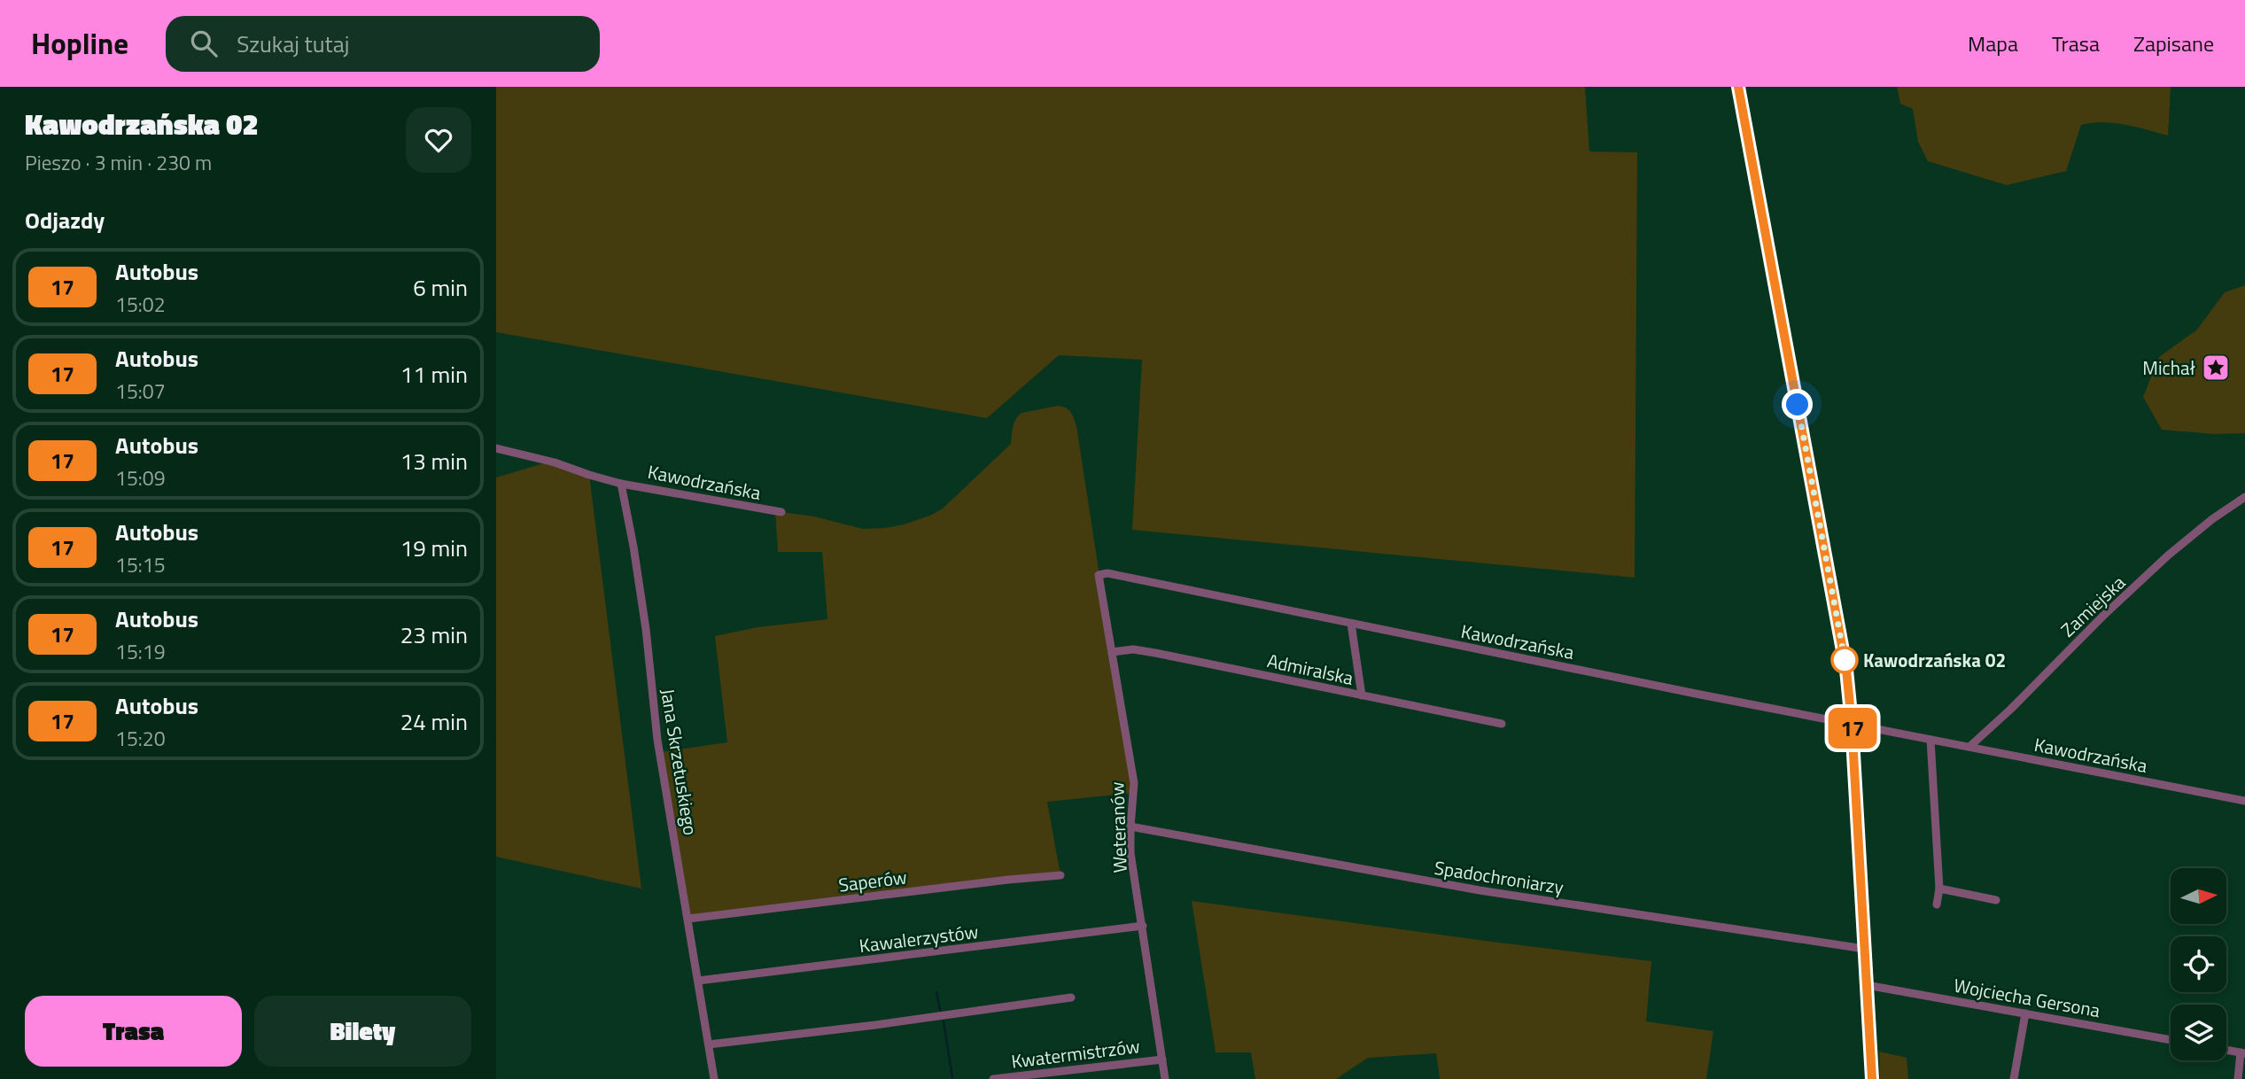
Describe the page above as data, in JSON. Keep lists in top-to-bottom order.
{
  "streets": {
    "street": [
      "Kawodrzańska",
      "Zamiejska",
      "Admiralska",
      "Jana Skrzetuskiego",
      "Weteranów",
      "Spadochroniarzy",
      "Saperów",
      "Kawalerzystów",
      "Wojciecha Gersona",
      "Kwatermistrzów"
    ]
  },
  "crossings": [
    ["Kawodrzańska", "Zamiejska"],
    ["Kawodrzańska", "Jana Skrzetuskiego"],
    ["Kawodrzańska", "Weteranów"],
    ["Admiralska", "Weteranów"],
    ["Jana Skrzetuskiego", "Saperów"],
    ["Jana Skrzetuskiego", "Kawalerzystów"],
    ["Weteranów", "Spadochroniarzy"],
    ["Weteranów", "Kawalerzystów"],
    ["Weteranów", "Kwatermistrzów"]
  ],
  "places": {
    "place": ["Michał"],
    "other": ["Kawodrzańska 02"]
  },
  "lines": ["bus line 17"],
  "north": "right",
  "page": {
    "header": "Hopline",
    "search": "Szukaj tutaj",
    "nav": ["Mapa", "Trasa", "Zapisane"],
    "heading": [
      ["Kawodrzańska 02", "Pieszo · 3 min · 230 m"],
      "Odjazdy"
    ],
    "on_map": "17",
    "list": [
      {
        "mark": "17",
        "name": "Autobus",
        "note": "15:02",
        "value": "6 min"
      },
      {
        "mark": "17",
        "name": "Autobus",
        "note": "15:07",
        "value": "11 min"
      },
      {
        "mark": "17",
        "name": "Autobus",
        "note": "15:09",
        "value": "13 min"
      },
      {
        "mark": "17",
        "name": "Autobus",
        "note": "15:15",
        "value": "19 min"
      },
      {
        "mark": "17",
        "name": "Autobus",
        "note": "15:19",
        "value": "23 min"
      },
      {
        "mark": "17",
        "name": "Autobus",
        "note": "15:20",
        "value": "24 min"
      }
    ],
    "buttons": ["Trasa", "Bilety"]
  }
}
